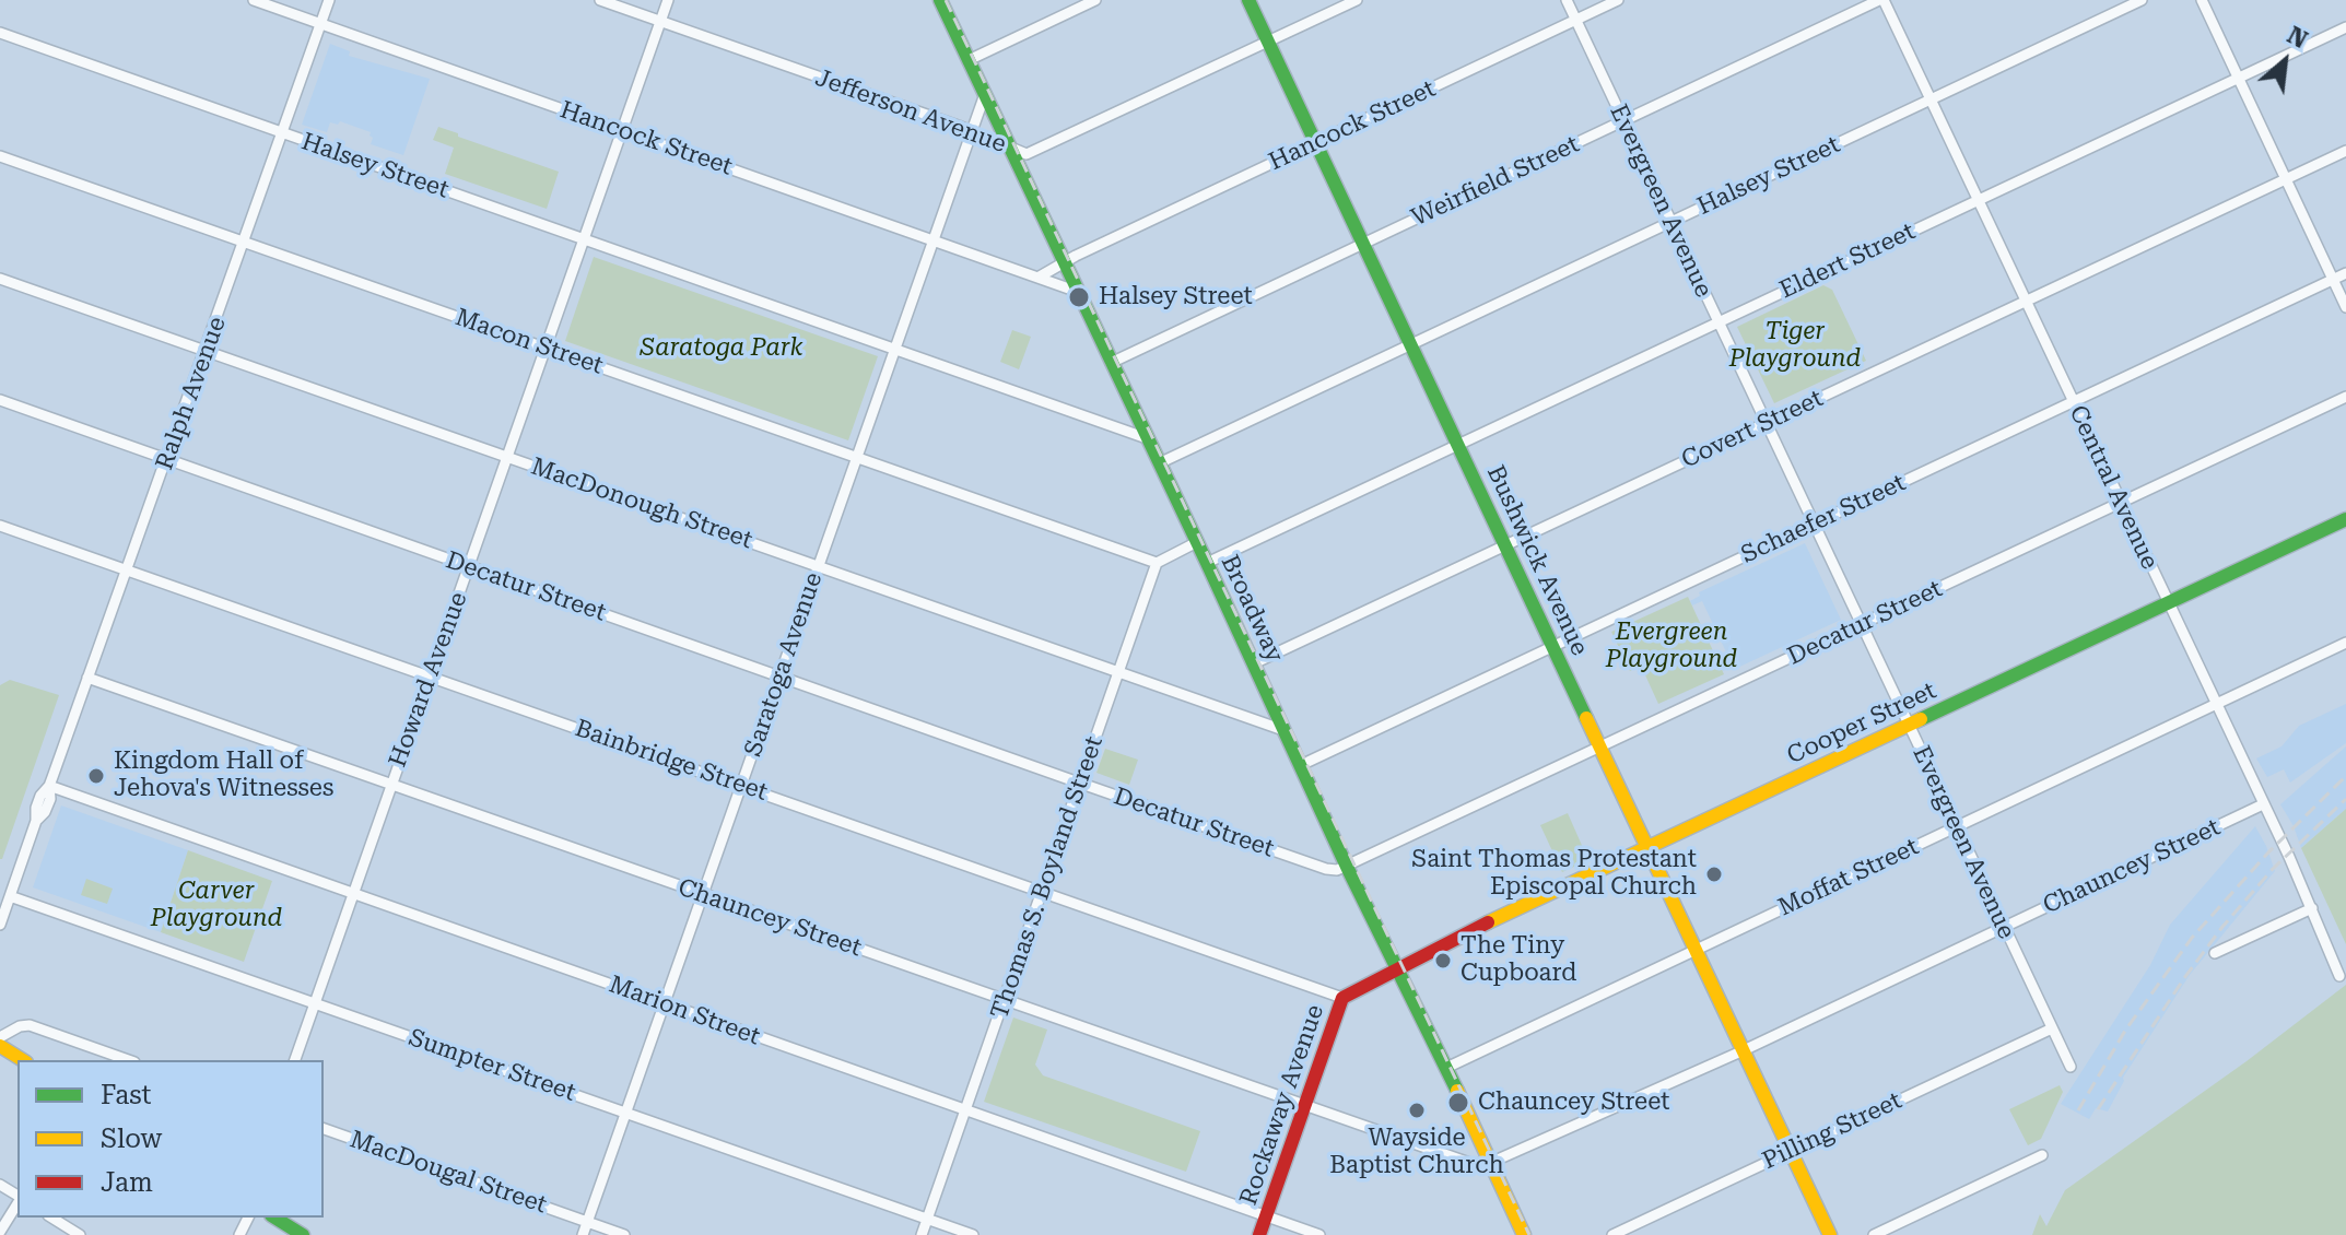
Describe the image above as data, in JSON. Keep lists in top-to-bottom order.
{
  "streets": {
    "main road": [
      "Bushwick Avenue",
      "Broadway",
      "Cooper Street",
      "Rockaway Avenue"
    ],
    "street": [
      "Jefferson Avenue",
      "Hancock Street",
      "Halsey Street",
      "Weirfield Street",
      "Evergreen Avenue",
      "Eldert Street",
      "Macon Street",
      "Ralph Avenue",
      "Covert Street",
      "Central Avenue",
      "MacDonough Street",
      "Schaefer Street",
      "Decatur Street",
      "Saratoga Avenue",
      "Howard Avenue",
      "Bainbridge Street",
      "Chauncey Street",
      "Thomas S. Boyland Street",
      "Moffat Street",
      "Marion Street",
      "Sumpter Street",
      "Pilling Street",
      "MacDougal Street"
    ]
  },
  "crossings": [
    ["Jefferson Avenue", "Bushwick Avenue"],
    ["Jefferson Avenue", "Broadway"],
    ["Jefferson Avenue", "Saratoga Avenue"],
    ["Jefferson Avenue", "Howard Avenue"],
    ["Hancock Street", "Evergreen Avenue"],
    ["Hancock Street", "Ralph Avenue"],
    ["Hancock Street", "Bushwick Avenue"],
    ["Hancock Street", "Broadway"],
    ["Hancock Street", "Saratoga Avenue"],
    ["Hancock Street", "Howard Avenue"],
    ["Halsey Street", "Evergreen Avenue"],
    ["Halsey Street", "Ralph Avenue"],
    ["Halsey Street", "Central Avenue"],
    ["Halsey Street", "Bushwick Avenue"],
    ["Halsey Street", "Broadway"],
    ["Halsey Street", "Saratoga Avenue"],
    ["Halsey Street", "Howard Avenue"],
    ["Weirfield Street", "Evergreen Avenue"],
    ["Weirfield Street", "Central Avenue"],
    ["Weirfield Street", "Bushwick Avenue"],
    ["Weirfield Street", "Broadway"],
    ["Evergreen Avenue", "Eldert Street"],
    ["Evergreen Avenue", "Covert Street"],
    ["Evergreen Avenue", "Schaefer Street"],
    ["Evergreen Avenue", "Decatur Street"],
    ["Evergreen Avenue", "Cooper Street"],
    ["Evergreen Avenue", "Chauncey Street"],
    ["Evergreen Avenue", "Moffat Street"],
    ["Evergreen Avenue", "Pilling Street"],
    ["Eldert Street", "Central Avenue"],
    ["Eldert Street", "Bushwick Avenue"],
    ["Eldert Street", "Broadway"],
    ["Macon Street", "Ralph Avenue"],
    ["Macon Street", "Saratoga Avenue"],
    ["Macon Street", "Howard Avenue"],
    ["Macon Street", "Thomas S. Boyland Street"],
    ["Ralph Avenue", "MacDonough Street"],
    ["Ralph Avenue", "Decatur Street"],
    ["Ralph Avenue", "Bainbridge Street"],
    ["Ralph Avenue", "Chauncey Street"],
    ["Ralph Avenue", "Marion Street"],
    ["Ralph Avenue", "Sumpter Street"],
    ["Covert Street", "Central Avenue"],
    ["Covert Street", "Bushwick Avenue"],
    ["Covert Street", "Broadway"],
    ["Central Avenue", "Schaefer Street"],
    ["Central Avenue", "Decatur Street"],
    ["Central Avenue", "Cooper Street"],
    ["Central Avenue", "Chauncey Street"],
    ["Central Avenue", "Moffat Street"],
    ["MacDonough Street", "Broadway"],
    ["MacDonough Street", "Saratoga Avenue"],
    ["MacDonough Street", "Howard Avenue"],
    ["MacDonough Street", "Thomas S. Boyland Street"],
    ["Schaefer Street", "Bushwick Avenue"],
    ["Schaefer Street", "Broadway"],
    ["Bushwick Avenue", "Decatur Street"],
    ["Bushwick Avenue", "Cooper Street"],
    ["Bushwick Avenue", "Chauncey Street"],
    ["Bushwick Avenue", "Moffat Street"],
    ["Bushwick Avenue", "Pilling Street"],
    ["Decatur Street", "Broadway"],
    ["Decatur Street", "Saratoga Avenue"],
    ["Decatur Street", "Howard Avenue"],
    ["Decatur Street", "Thomas S. Boyland Street"],
    ["Broadway", "Saratoga Avenue"],
    ["Broadway", "Cooper Street"],
    ["Broadway", "Chauncey Street"],
    ["Broadway", "Moffat Street"],
    ["Broadway", "Rockaway Avenue"],
    ["Saratoga Avenue", "Bainbridge Street"],
    ["Saratoga Avenue", "Chauncey Street"],
    ["Saratoga Avenue", "Marion Street"],
    ["Saratoga Avenue", "Sumpter Street"],
    ["Saratoga Avenue", "MacDougal Street"],
    ["Howard Avenue", "Bainbridge Street"],
    ["Howard Avenue", "Chauncey Street"],
    ["Howard Avenue", "Marion Street"],
    ["Howard Avenue", "Sumpter Street"],
    ["Cooper Street", "Rockaway Avenue"],
    ["Bainbridge Street", "Thomas S. Boyland Street"],
    ["Bainbridge Street", "Rockaway Avenue"],
    ["Chauncey Street", "Thomas S. Boyland Street"],
    ["Chauncey Street", "Rockaway Avenue"],
    ["Thomas S. Boyland Street", "Marion Street"],
    ["Thomas S. Boyland Street", "Sumpter Street"],
    ["Marion Street", "Rockaway Avenue"]
  ],
  "parks": [
    "Tiger Playground",
    "Saratoga Park",
    "Evergreen Playground",
    "Carver Playground"
  ],
  "places": [
    "Halsey Street",
    "Kingdom Hall of Jehova's Witnesses",
    "Saint Thomas Protestant Episcopal Church",
    "The Tiny Cupboard",
    "Chauncey Street",
    "Wayside Baptist Church"
  ],
  "legend": ["Fast", "Slow", "Jam"],
  "north": "top right"
}
